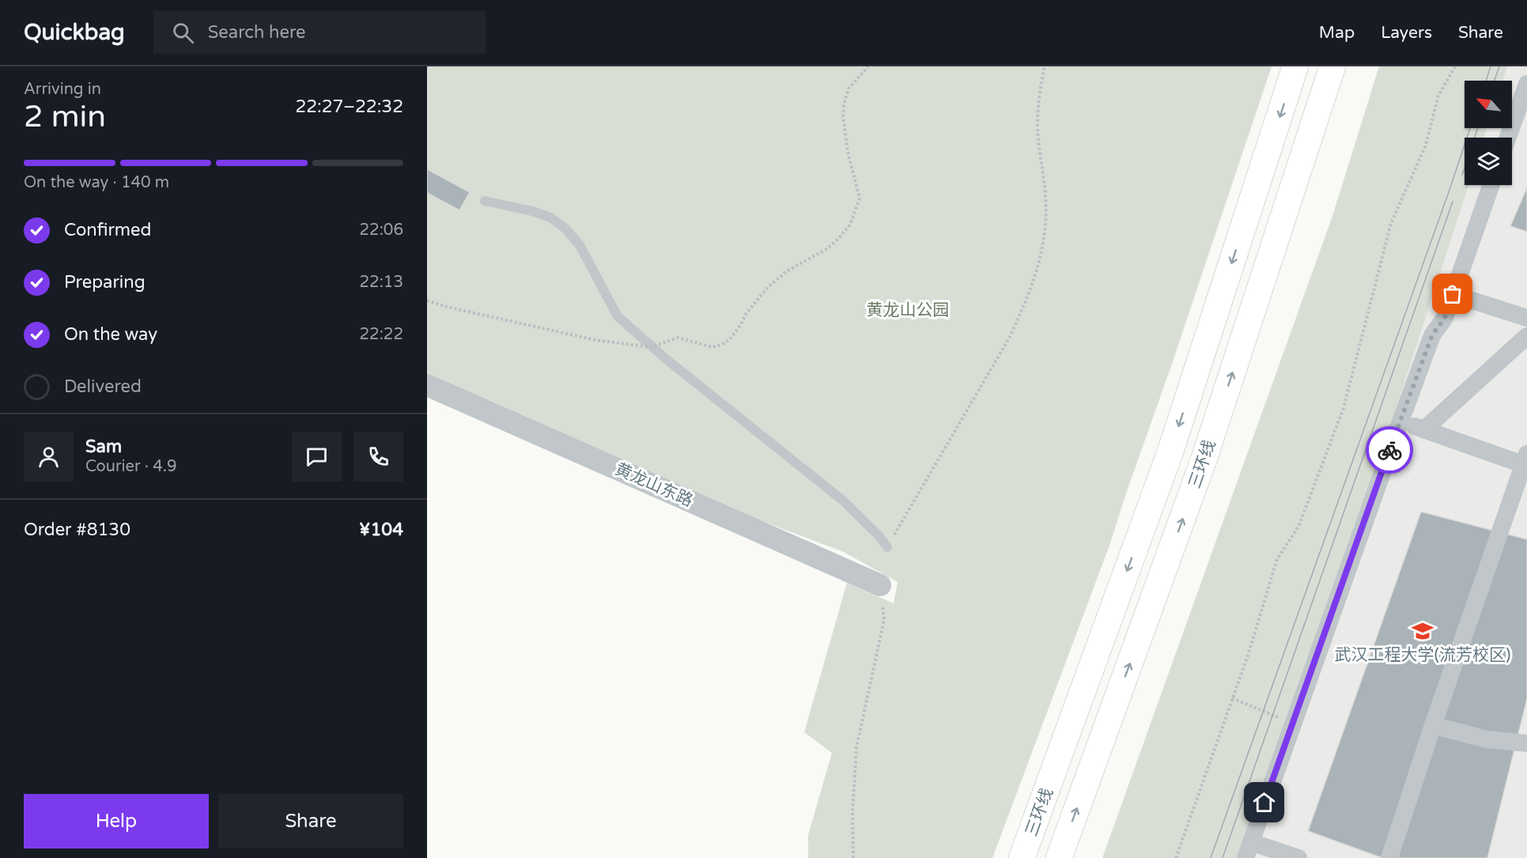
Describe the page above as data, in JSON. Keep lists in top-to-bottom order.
{
  "streets": {
    "highway": ["三环线"],
    "street": ["黄龙山东路"]
  },
  "parks": ["黄龙山公园"],
  "places": {
    "school or university": ["武汉工程大学(流芳校区)"]
  },
  "north": "top left",
  "page": {
    "header": "Quickbag",
    "search": "Search here",
    "nav": ["Map", "Layers", "Share"],
    "heading": ["2 min", "Arriving in", "22:27–22:32"],
    "panel": [
      "Sam",
      "Courier · 4.9",
      "Order #8130",
      "¥104"
    ],
    "bar": "On the way · 140 m",
    "list": [
      ["Confirmed", "22:06"],
      ["Preparing", "22:13"],
      ["On the way", "22:22"],
      "Delivered"
    ],
    "buttons": ["Help", "Share"]
  }
}
